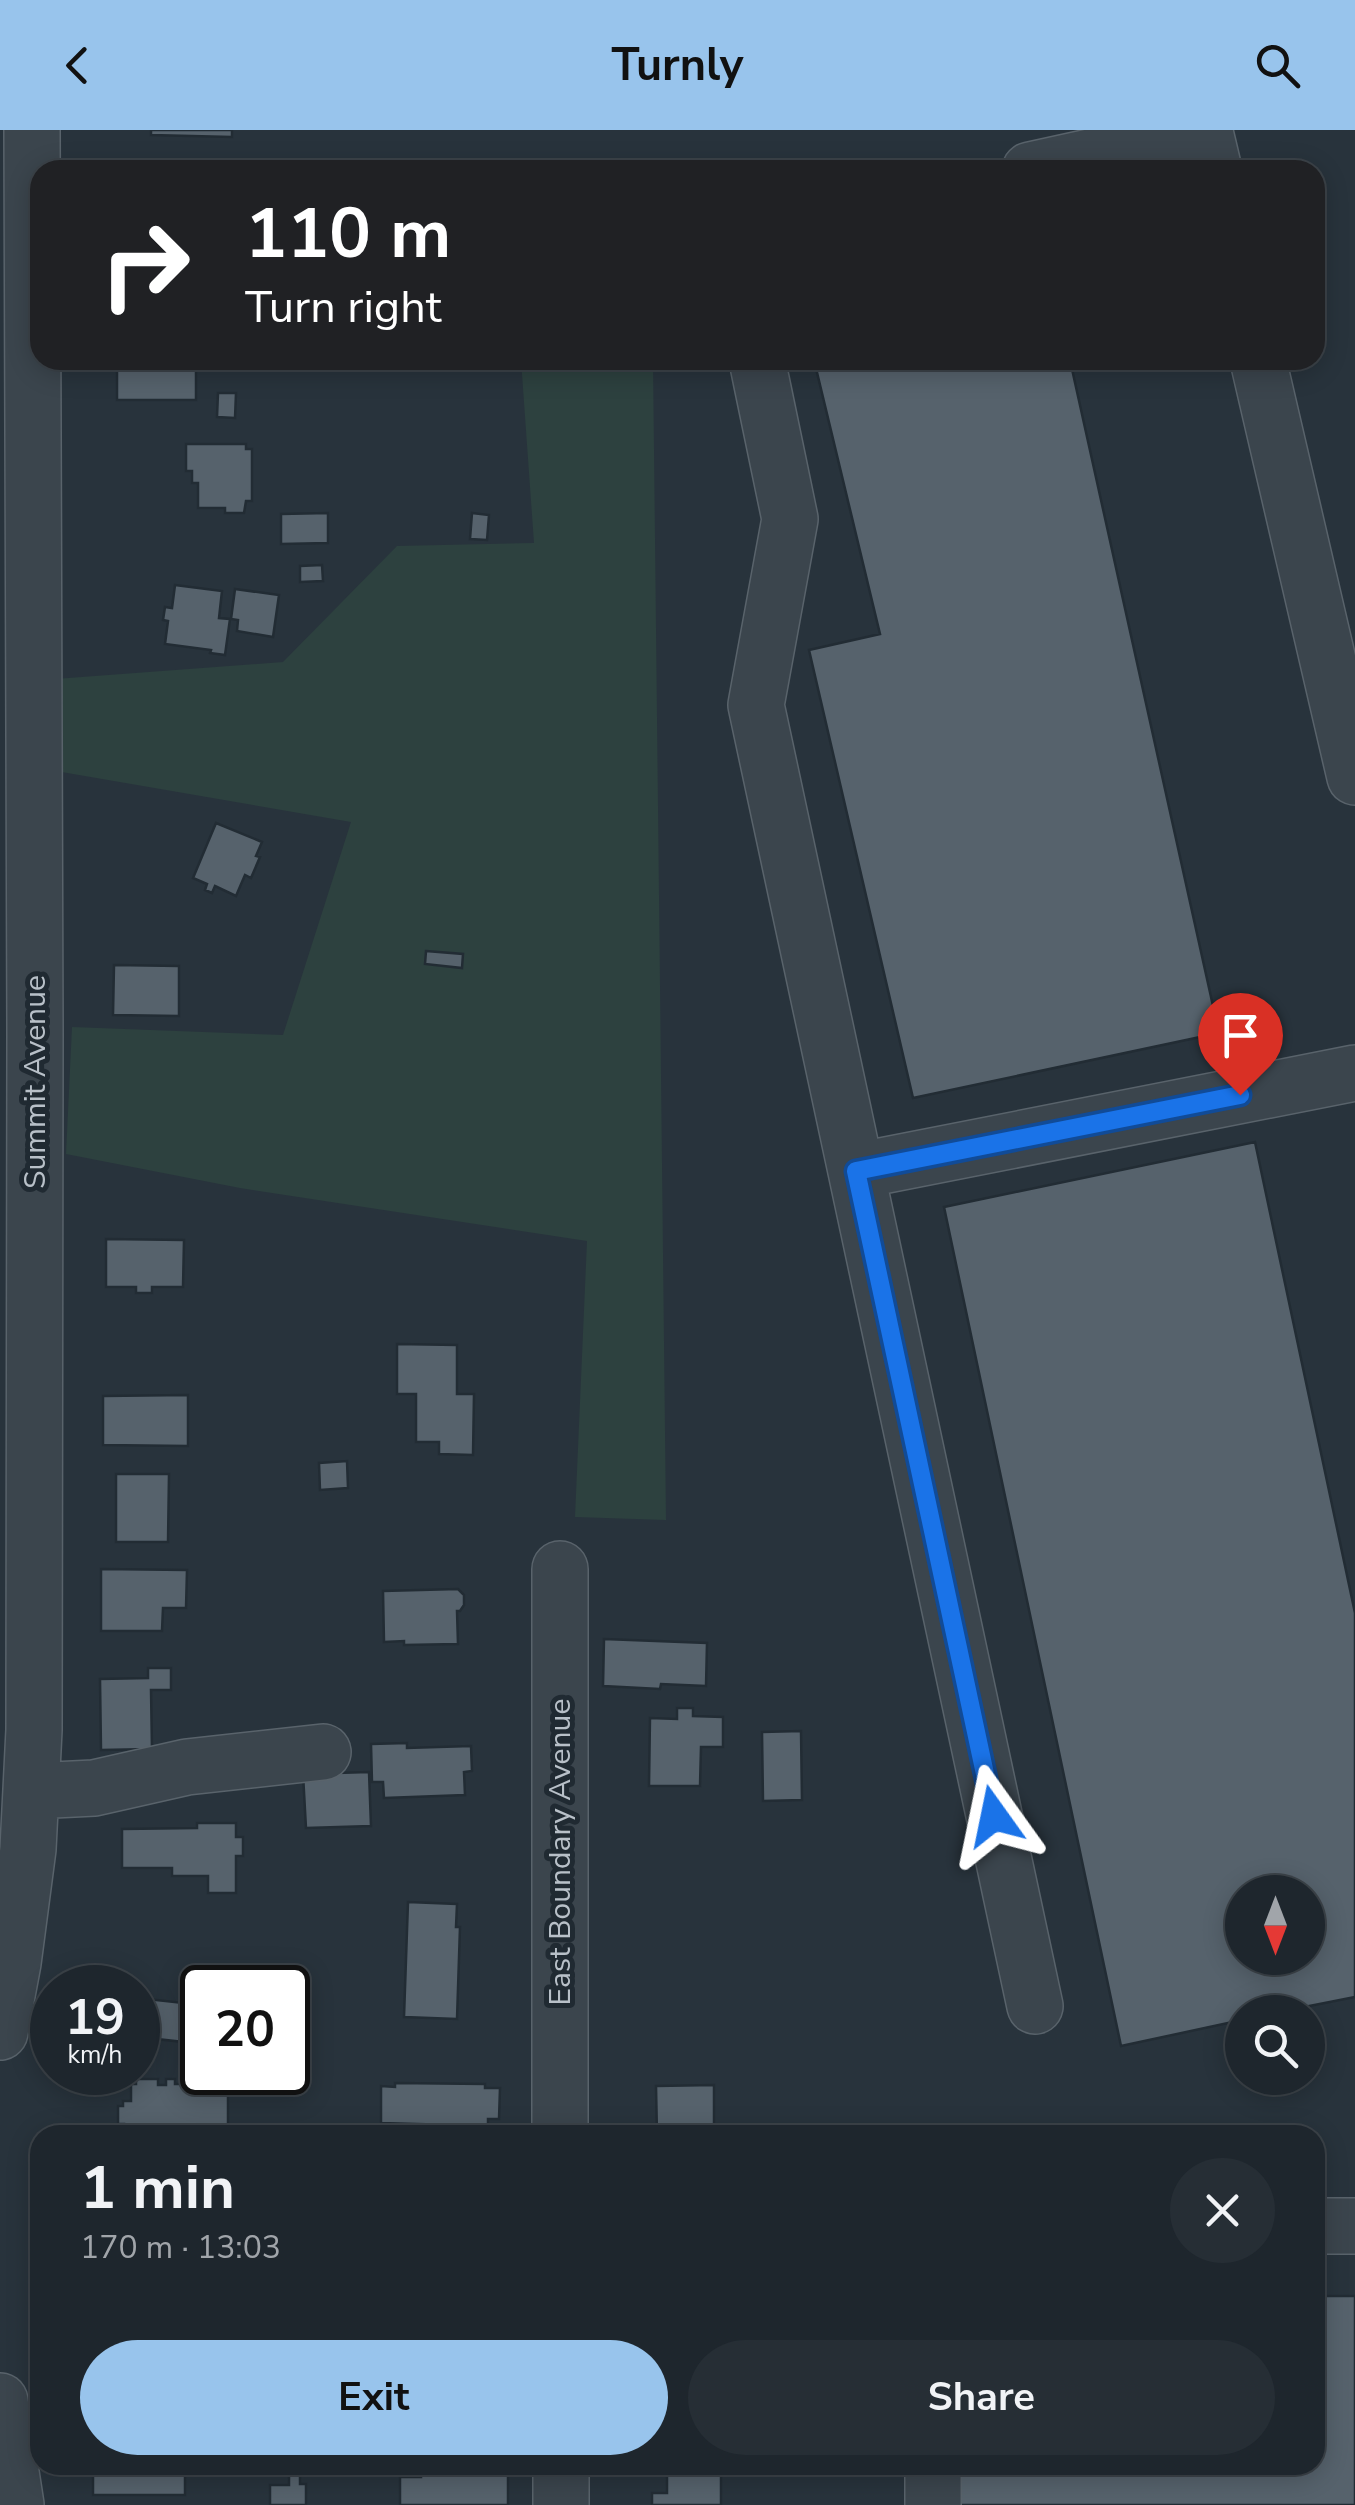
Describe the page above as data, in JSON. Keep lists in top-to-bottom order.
{
  "streets": {
    "street": ["Summit Avenue", "East Boundary Avenue"]
  },
  "north": "bottom",
  "page": {
    "header": "Turnly",
    "turn": ["110 m", "Turn right"],
    "speed": "19 km/h",
    "limit": "20",
    "heading": ["1 min", "170 m · 13:03"],
    "buttons": ["Exit", "Share"]
  }
}
